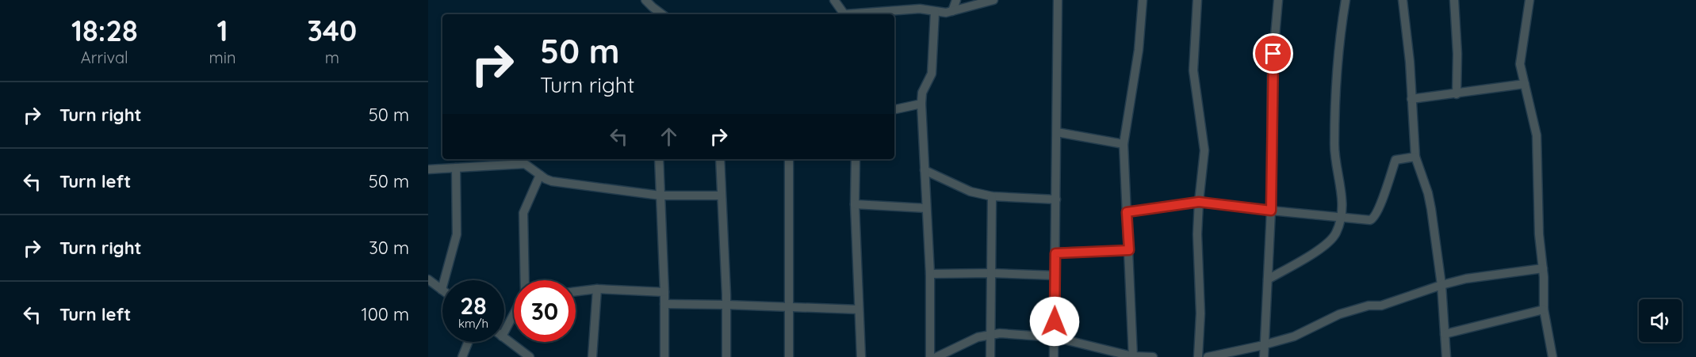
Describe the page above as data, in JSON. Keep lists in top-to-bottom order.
{
  "page": {
    "eta": [
      "18:28",
      "Arrival",
      "1",
      "min",
      "340",
      "m"
    ],
    "turn": ["50 m", "Turn right"],
    "list": [
      {
        "name": "Turn right",
        "value": "50 m"
      },
      {
        "name": "Turn left",
        "value": "50 m"
      },
      {
        "name": "Turn right",
        "value": "30 m"
      },
      {
        "name": "Turn left",
        "value": "100 m"
      }
    ],
    "speed": "28 km/h",
    "limit": "30"
  }
}
